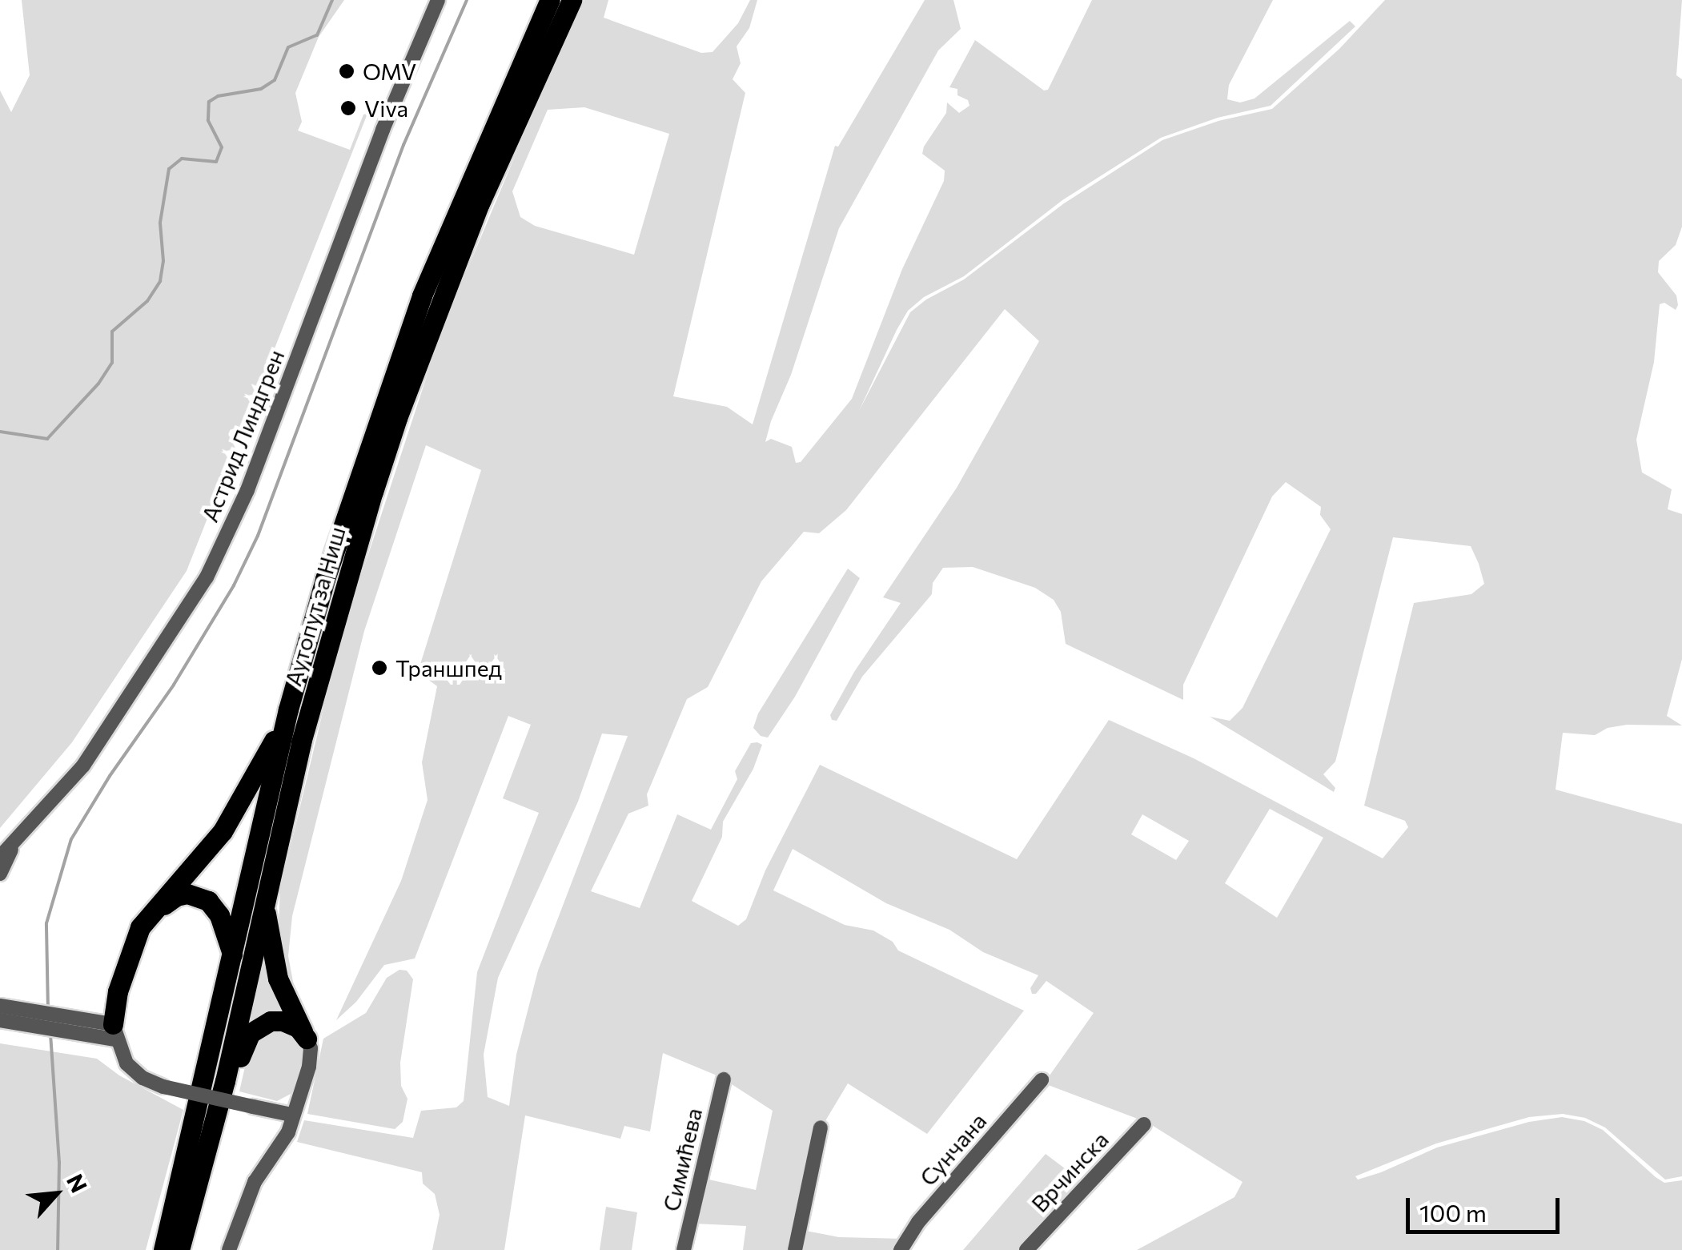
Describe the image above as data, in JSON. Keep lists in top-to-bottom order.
{
  "streets": {
    "highway": ["Аутопут за Ниш"],
    "street": [
      "Астрид Линдгрен",
      "Сунчана",
      "Симићева",
      "Врчинска"
    ]
  },
  "places": ["OMV", "Viva", "Траншпед"],
  "scale_bar": "100 m",
  "north": "top right"
}
